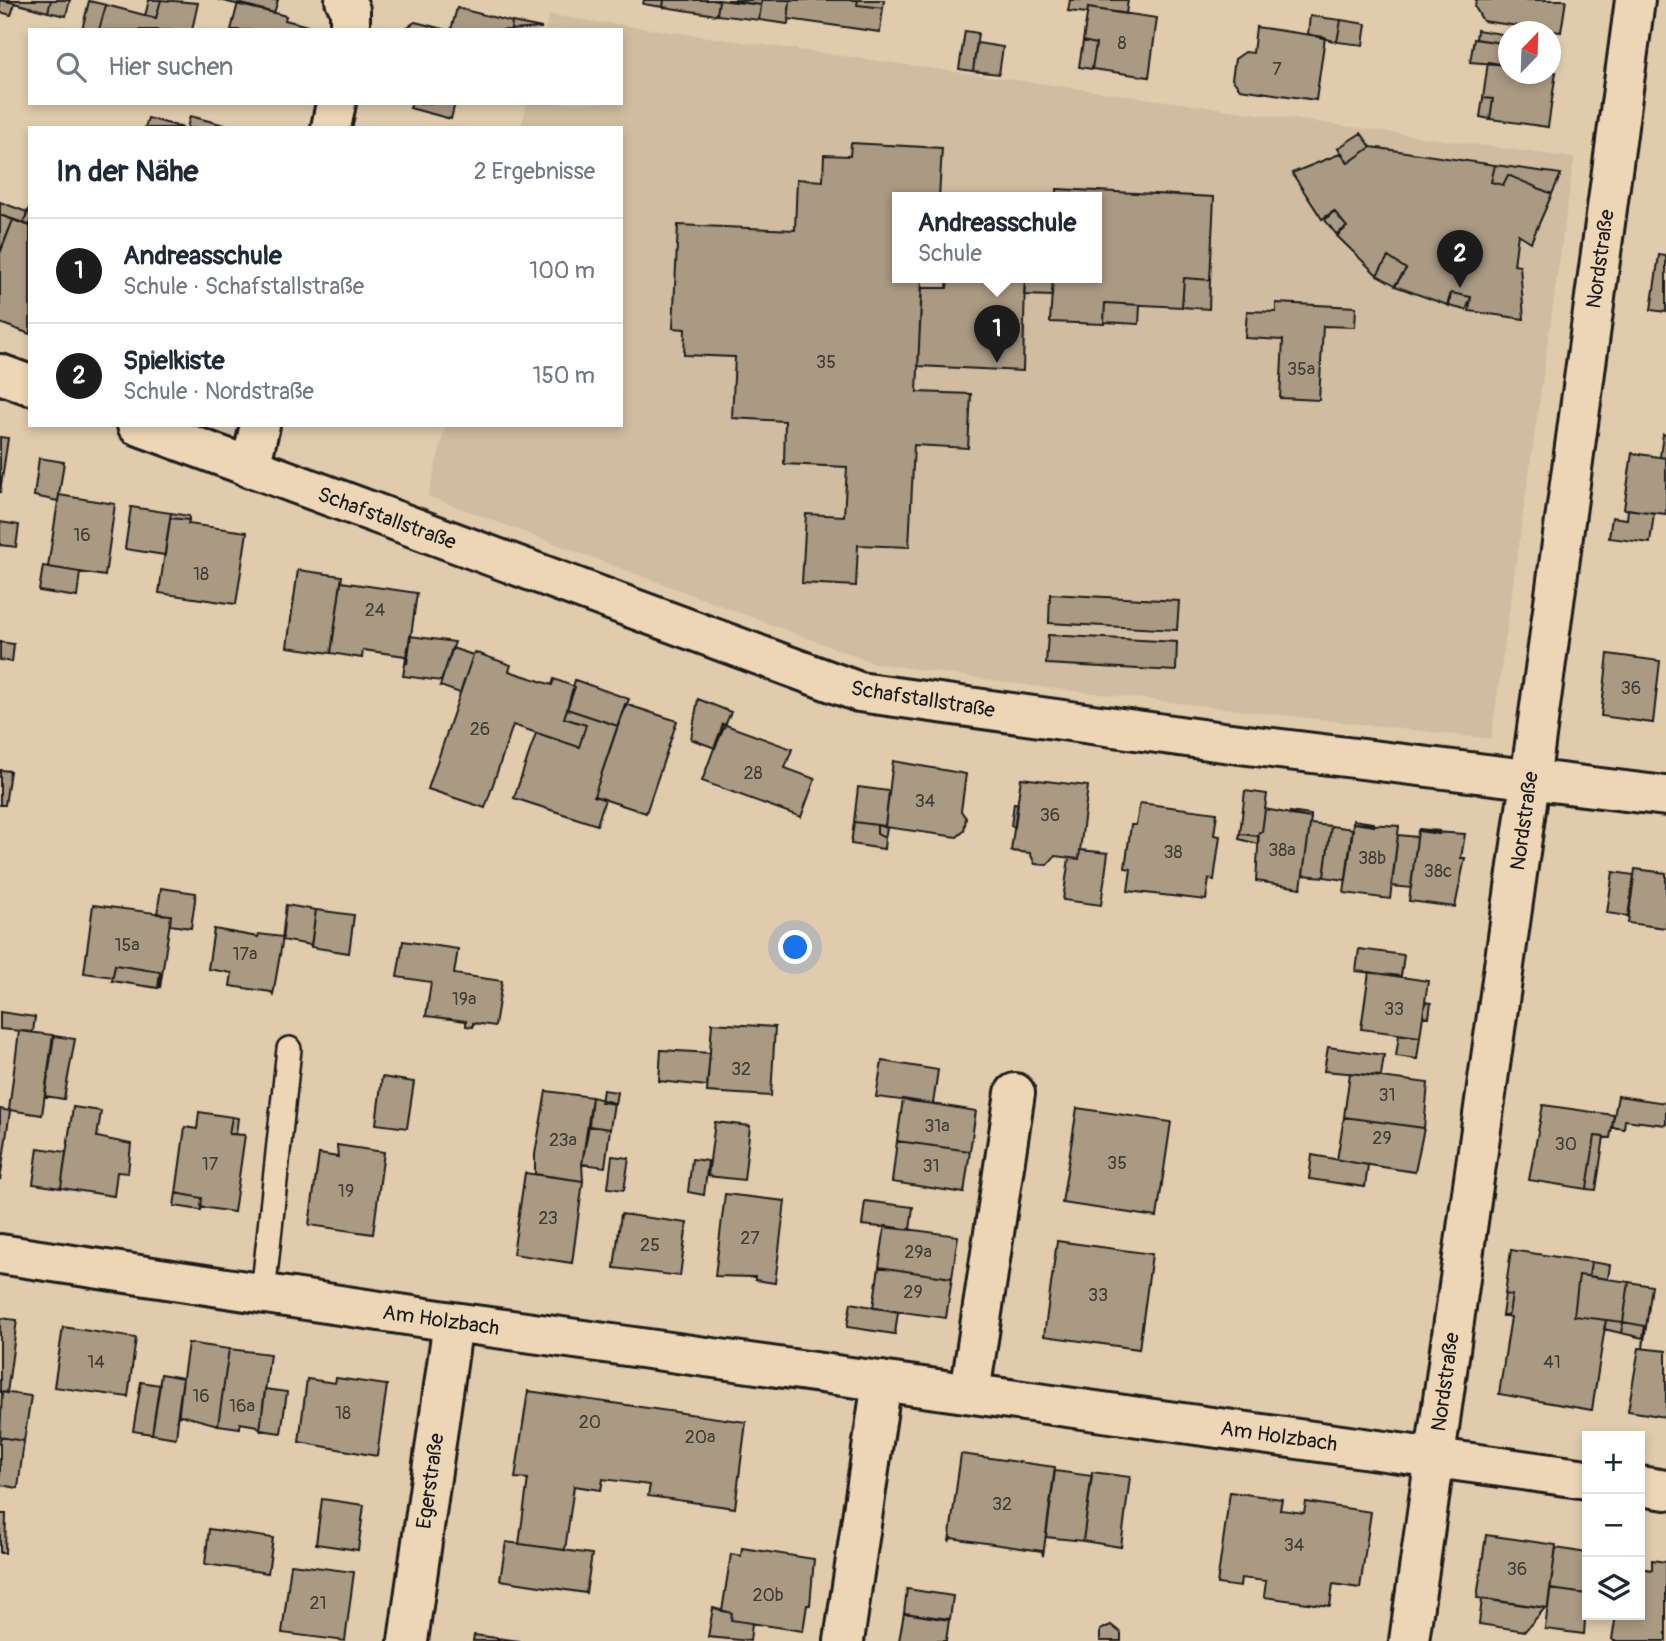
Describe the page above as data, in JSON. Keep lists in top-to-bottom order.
{
  "streets": {
    "street": [
      "Nordstraße",
      "Schafstallstraße",
      "Am Holzbach",
      "Egerstraße"
    ]
  },
  "crossings": [
    ["Nordstraße", "Schafstallstraße"],
    ["Nordstraße", "Am Holzbach"],
    ["Am Holzbach", "Egerstraße"]
  ],
  "house_numbers": [
    "8",
    "7",
    "35",
    "35a",
    "16",
    "18",
    "24",
    "36",
    "26",
    "28",
    "34",
    "36",
    "38a",
    "38",
    "38b",
    "38c",
    "15a",
    "17a",
    "19a",
    "33",
    "32",
    "31",
    "31a",
    "29",
    "23a",
    "30",
    "35",
    "17",
    "31",
    "19",
    "23",
    "27",
    "25",
    "29a",
    "29",
    "33",
    "14",
    "41",
    "16",
    "16a",
    "18",
    "20",
    "20a",
    "32",
    "34",
    "36",
    "20b",
    "21"
  ],
  "north": "top right",
  "page": {
    "search": "Hier suchen",
    "heading": ["In der Nähe", "2 Ergebnisse"],
    "popup": ["Andreasschule", "Schule"],
    "list": [
      {
        "mark": "1",
        "name": "Andreasschule",
        "note": "Schule · Schafstallstraße",
        "value": "100 m"
      },
      {
        "mark": "2",
        "name": "Spielkiste",
        "note": "Schule · Nordstraße",
        "value": "150 m"
      }
    ],
    "pins": ["2", "1"],
    "map_buttons": ["+", "−"]
  }
}
